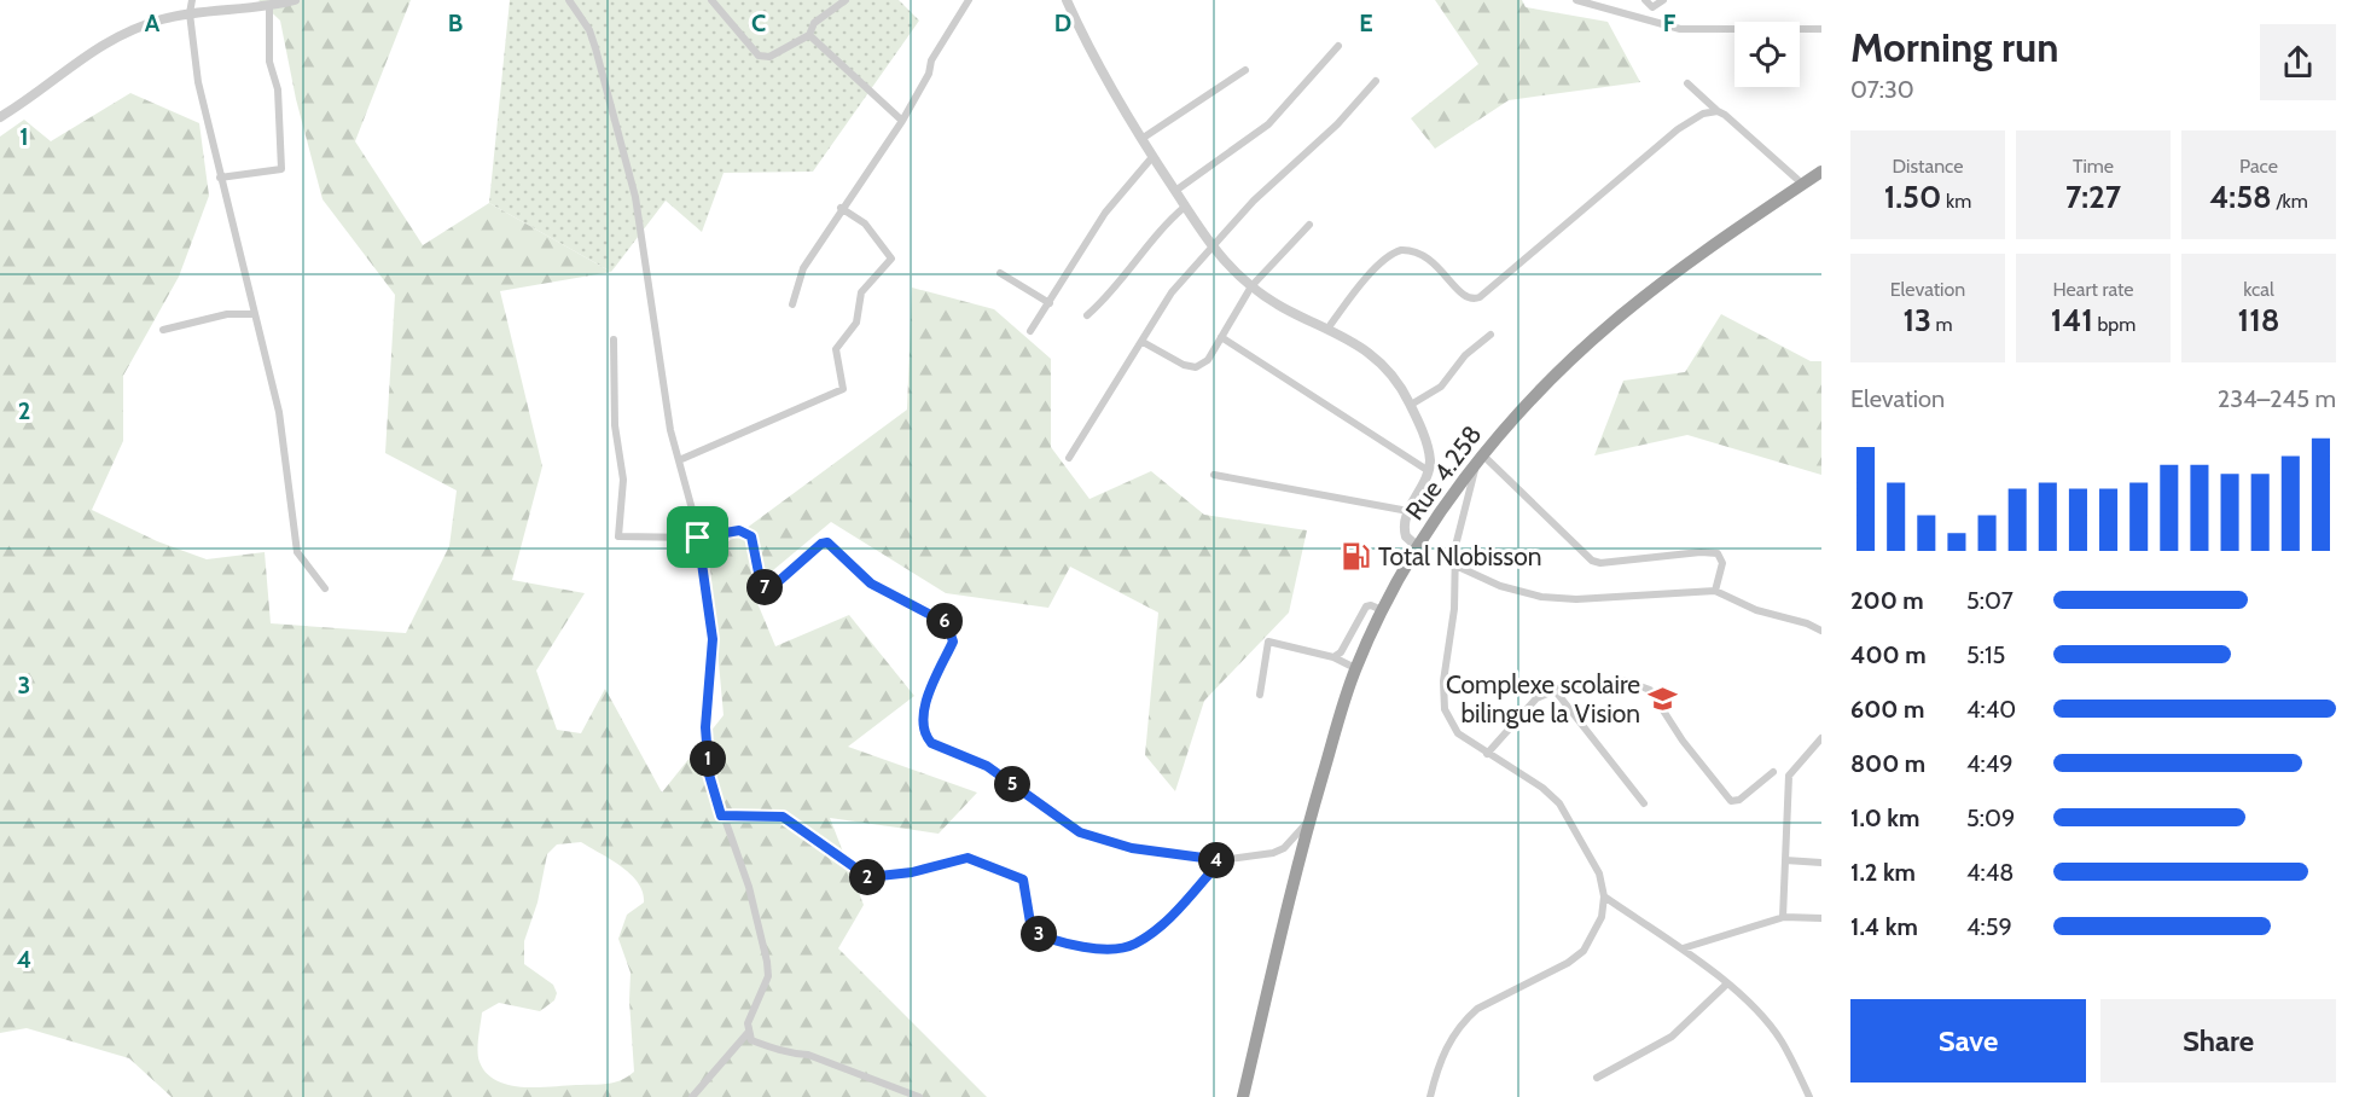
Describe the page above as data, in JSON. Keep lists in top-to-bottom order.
{
  "streets": {
    "highway": ["Rue 4.258"]
  },
  "places": {
    "fuel station": ["Total Nlobisson"],
    "school or university": ["Complexe scolaire bilingue la Vision"]
  },
  "page": {
    "heading": ["Morning run", "07:30"],
    "stats": [
      ["Distance", "1.50 km"],
      ["Time", "7:27"],
      ["Pace", "4:58 /km"],
      ["Elevation", "13 m"],
      ["Heart rate", "141 bpm"],
      ["kcal", "118"]
    ],
    "chart": ["Elevation", "234–245 m"],
    "pins": [
      "7",
      "6",
      "1",
      "5",
      "4",
      "2",
      "3"
    ],
    "list": [
      {
        "name": "200 m",
        "note": "5:07"
      },
      {
        "name": "400 m",
        "note": "5:15"
      },
      {
        "name": "600 m",
        "note": "4:40"
      },
      {
        "name": "800 m",
        "note": "4:49"
      },
      {
        "name": "1.0 km",
        "note": "5:09"
      },
      {
        "name": "1.2 km",
        "note": "4:48"
      },
      {
        "name": "1.4 km",
        "note": "4:59"
      }
    ],
    "buttons": ["Save", "Share"]
  },
  "grid": {
    "columns": [
      "A",
      "B",
      "C",
      "D",
      "E",
      "F"
    ],
    "rows": [
      "1",
      "2",
      "3",
      "4"
    ]
  }
}
